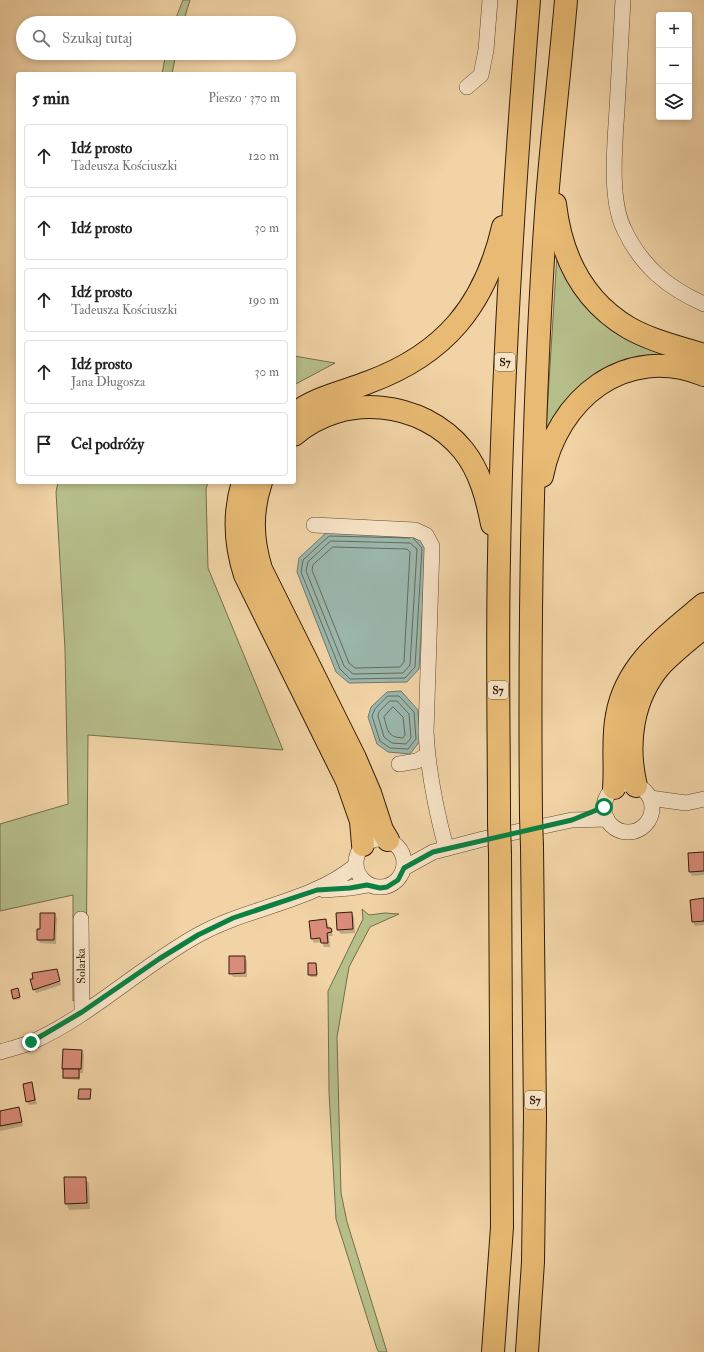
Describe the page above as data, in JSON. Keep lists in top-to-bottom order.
{
  "streets": {
    "highway": ["S7"],
    "street": ["Solarka"]
  },
  "page": {
    "map_buttons": ["+", "−"],
    "search": "Szukaj tutaj",
    "heading": ["5 min", "Pieszo · 370 m"],
    "list": [
      ["Idź prosto", "Tadeusza Kościuszki", "120 m"],
      ["Idź prosto", "30 m"],
      ["Idź prosto", "Tadeusza Kościuszki", "190 m"],
      ["Idź prosto", "Jana Długosza", "30 m"],
      "Cel podróży"
    ]
  }
}
